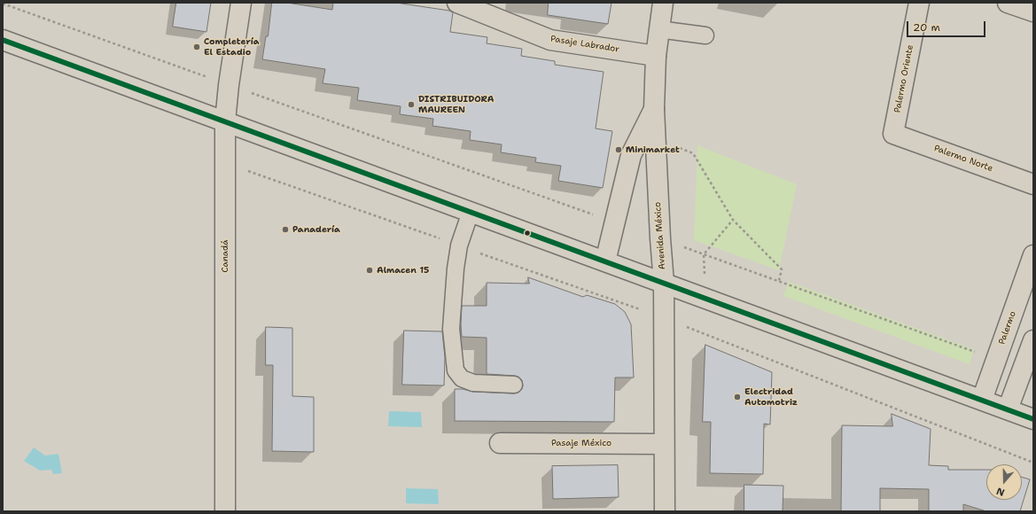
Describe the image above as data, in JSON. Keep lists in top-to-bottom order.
{
  "streets": {
    "street": [
      "Pasaje Labrador",
      "Palermo Oriente",
      "Palermo Norte",
      "Avenida México",
      "Canadá",
      "Palermo",
      "Pasaje México"
    ]
  },
  "crossings": [
    ["Pasaje Labrador", "Avenida México"],
    ["Palermo Oriente", "Palermo Norte"],
    ["Avenida México", "Pasaje México"]
  ],
  "places": [
    "Completería El Estadio",
    "DISTRIBUIDORA MAUREEN",
    "Minimarket",
    "Panadería",
    "Almacen 15",
    "Electridad Automotriz"
  ],
  "scale_bar": "20 m",
  "north": "bottom"
}
